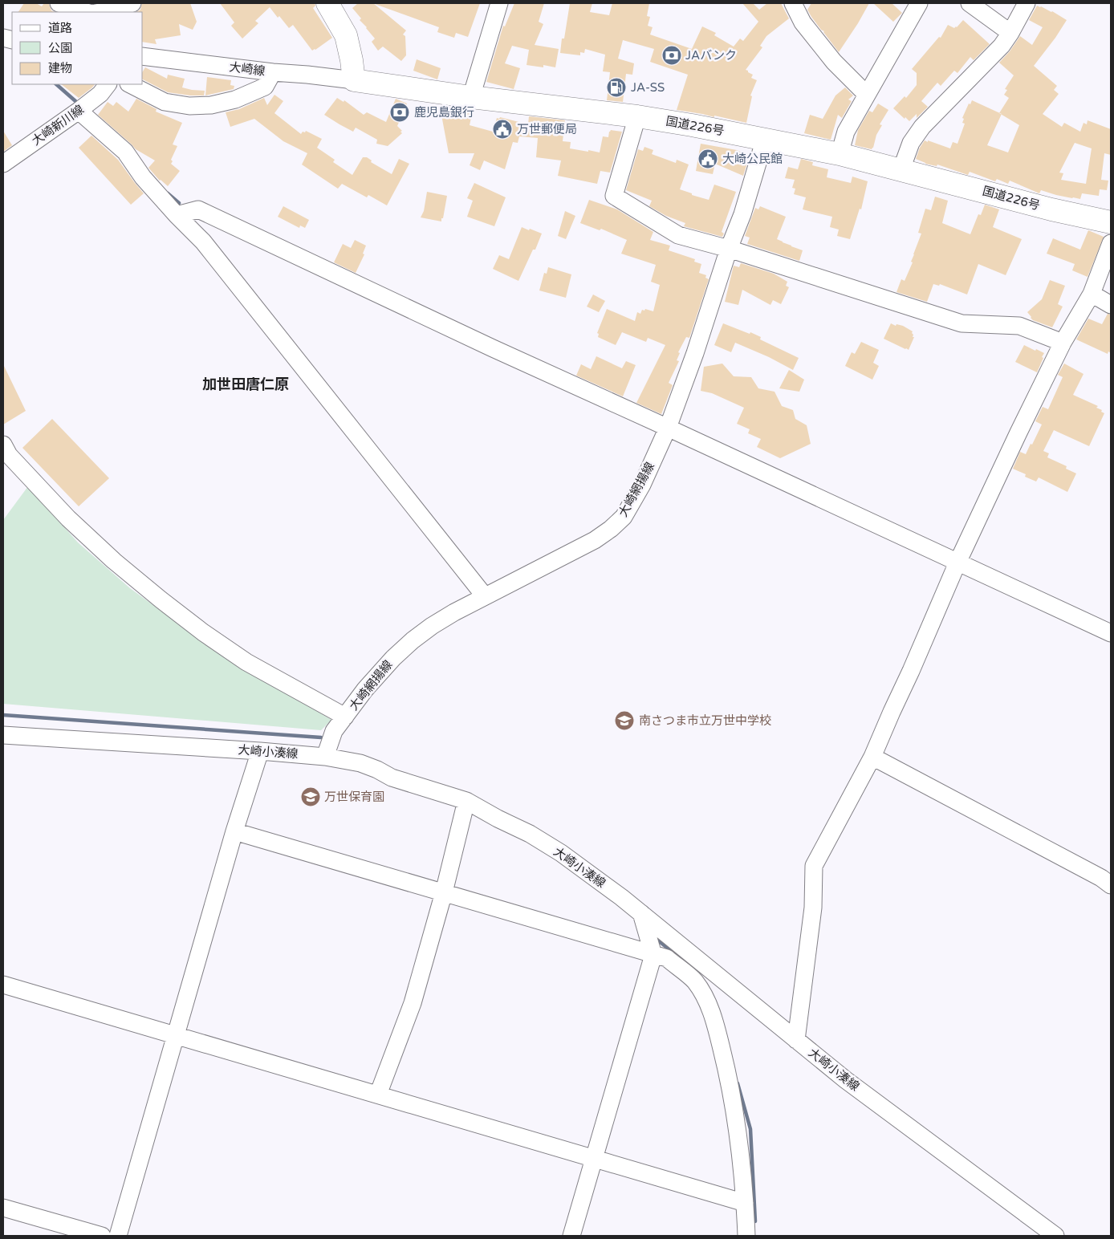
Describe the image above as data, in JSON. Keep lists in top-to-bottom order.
{
  "streets": {
    "highway": ["国道226号"],
    "street": [
      "大崎線",
      "大崎新川線",
      "大崎網揚線",
      "大崎小湊線"
    ]
  },
  "crossings": [
    ["大崎線", "国道226号"],
    ["国道226号", "大崎網揚線"],
    ["大崎網揚線", "大崎小湊線"]
  ],
  "districts": ["加世田唐仁原"],
  "places": {
    "bank": ["JAバンク", "鹿児島銀行"],
    "fuel station": ["JA-SS"],
    "public building": ["万世郵便局", "大崎公民館"],
    "school or university": ["南さつま市立万世中学校", "万世保育園"]
  },
  "legend": ["道路", "公園", "建物"]
}
